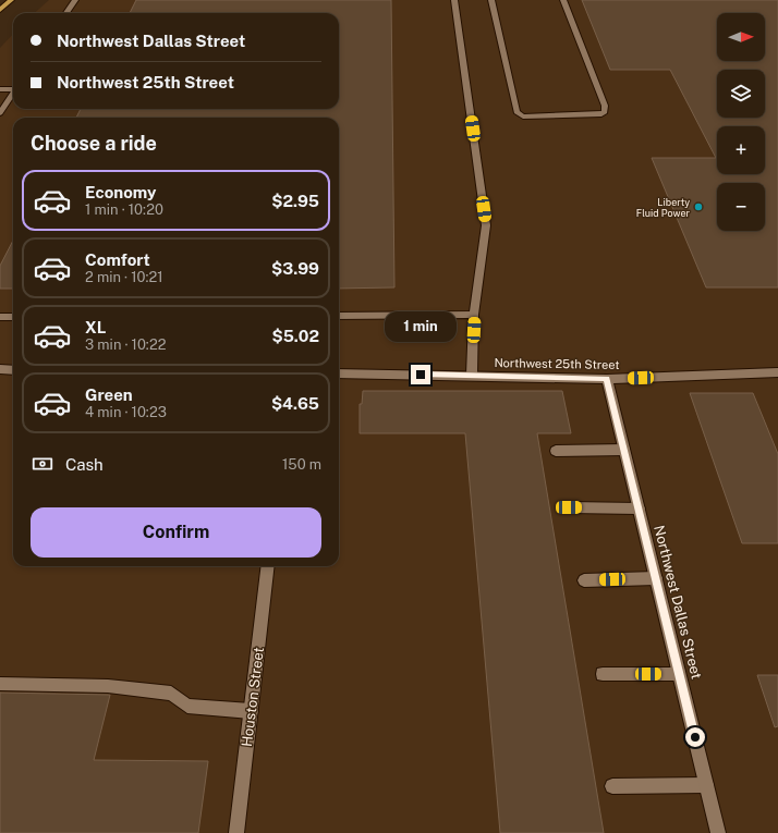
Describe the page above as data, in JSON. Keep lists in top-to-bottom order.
{
  "streets": {
    "street": ["Northwest 25th Street", "Northwest Dallas Street", "Houston Street"]
  },
  "crossings": [
    ["Northwest 25th Street", "Northwest Dallas Street"]
  ],
  "places": ["Liberty Fluid Power"],
  "north": "right",
  "page": {
    "map_buttons": ["+", "−"],
    "banner": ["Northwest Dallas Street", "Northwest 25th Street"],
    "heading": "Choose a ride",
    "list": [
      {
        "name": "Economy",
        "note": "1 min · 10:20",
        "value": "$2.95"
      },
      {
        "name": "Comfort",
        "note": "2 min · 10:21",
        "value": "$3.99"
      },
      {
        "name": "XL",
        "note": "3 min · 10:22",
        "value": "$5.02"
      },
      {
        "name": "Green",
        "note": "4 min · 10:23",
        "value": "$4.65"
      }
    ],
    "bubble": "1 min",
    "pay": ["Cash", "150 m"],
    "buttons": "Confirm"
  }
}
